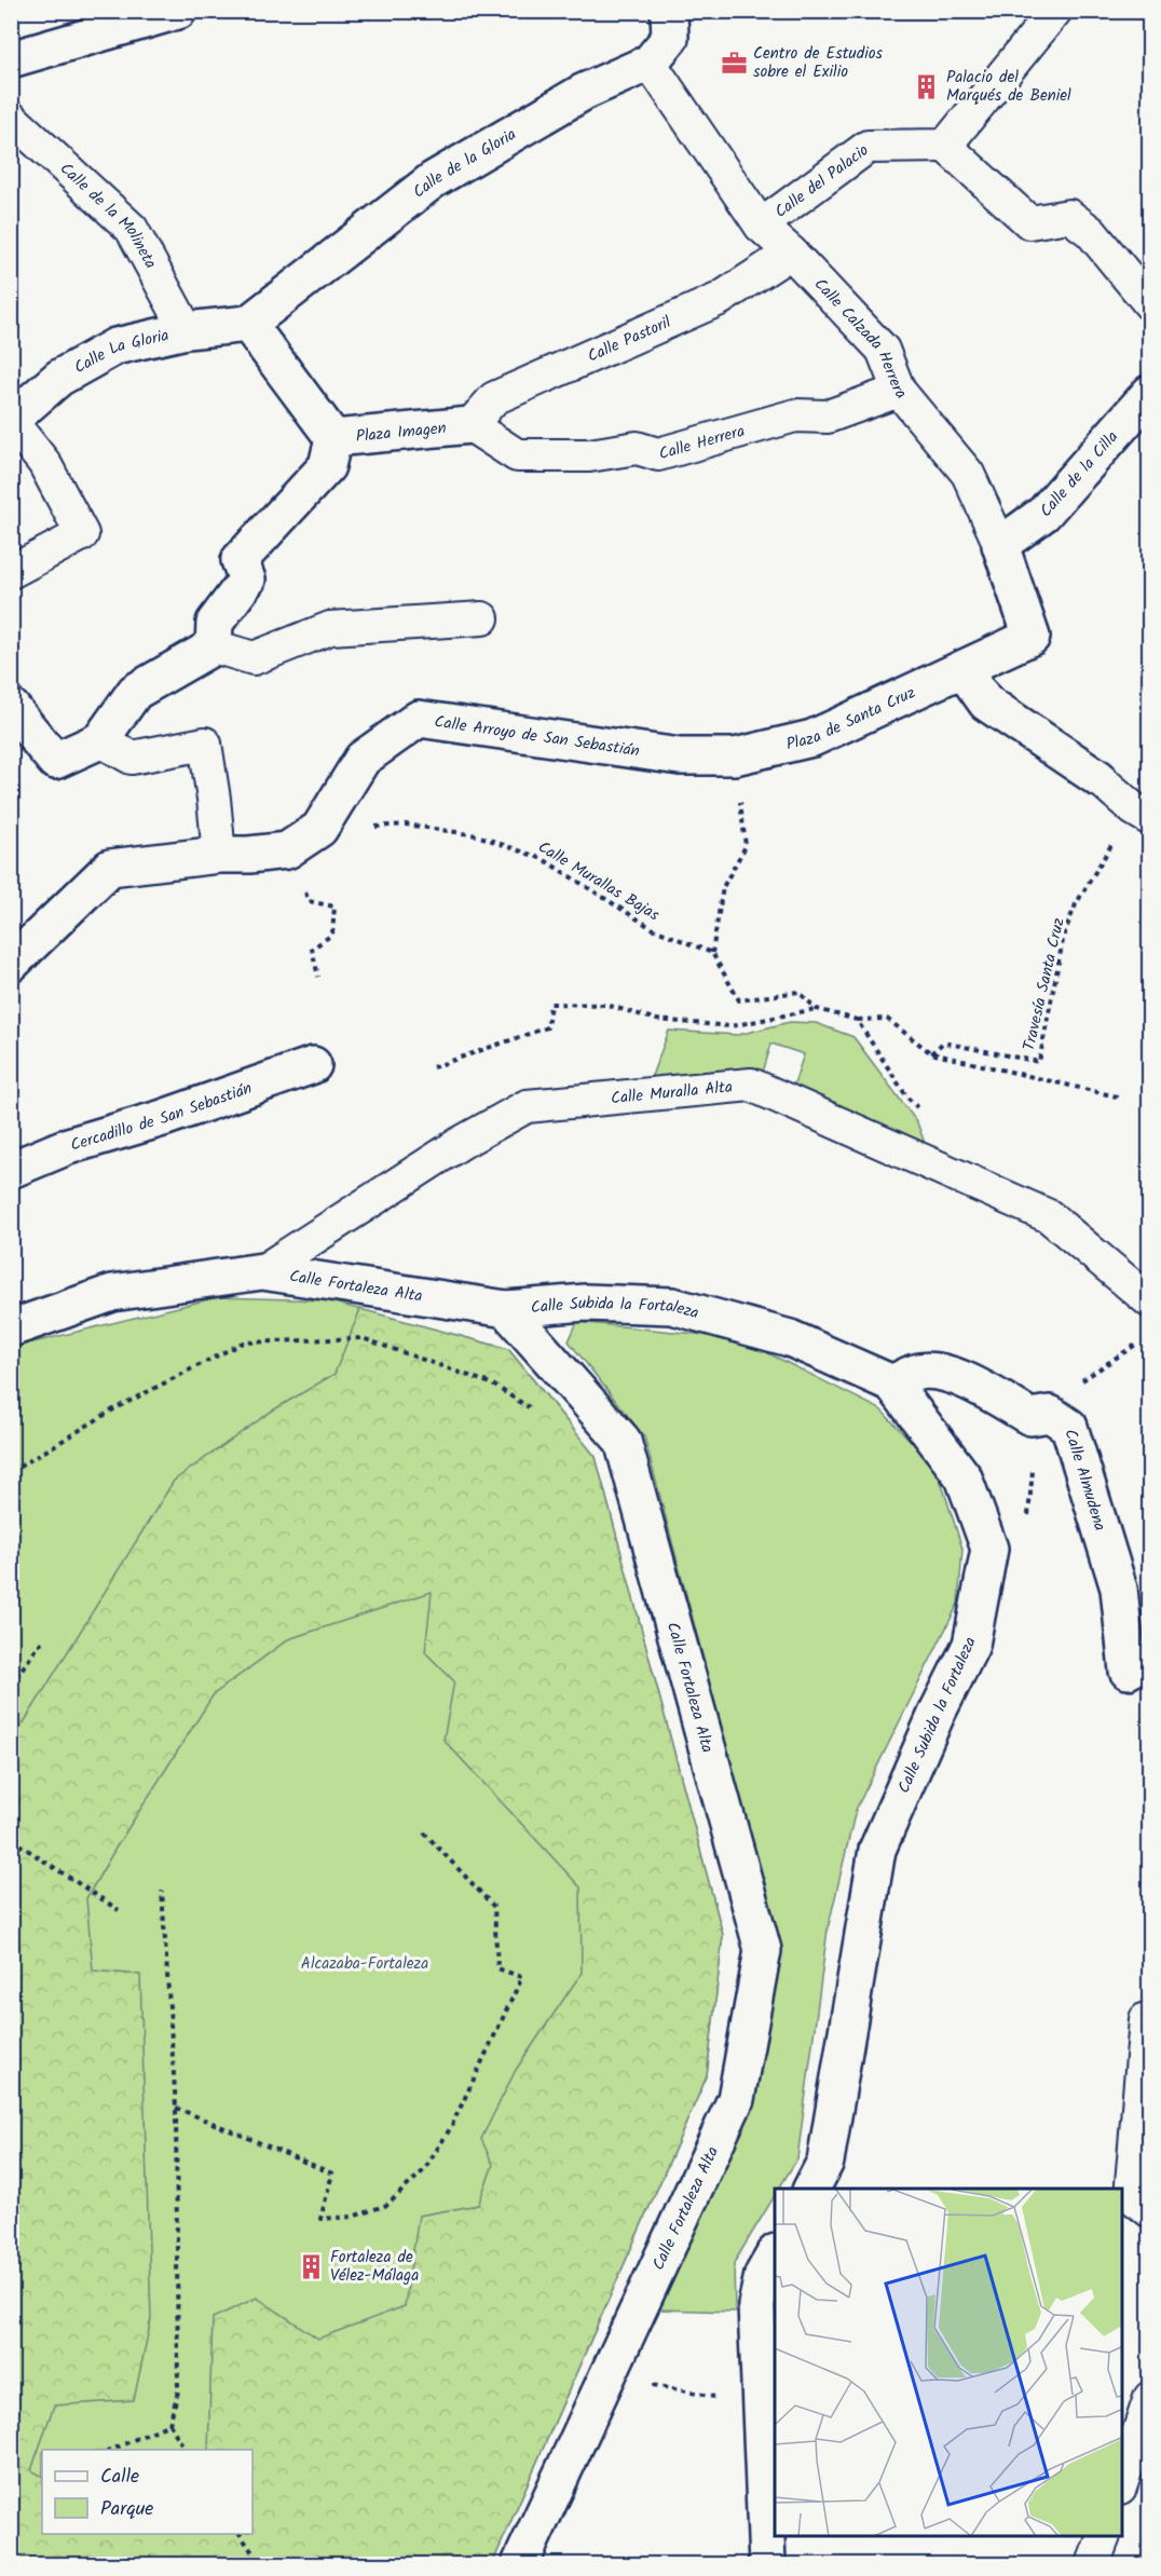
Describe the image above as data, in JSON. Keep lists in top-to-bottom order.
{
  "streets": {
    "street": [
      "Calle de la Gloria",
      "Calle del Palacio",
      "Calle de la Molineta",
      "Calle Pastoril",
      "Calle Calzada Herrera",
      "Calle La Gloria",
      "Plaza Imagen",
      "Calle Herrera",
      "Calle de la Cilla",
      "Plaza de Santa Cruz",
      "Calle Arroyo de San Sebastián",
      "Calle Muralla Alta",
      "Cercadillo de San Sebastián",
      "Calle Fortaleza Alta",
      "Calle Subida la Fortaleza",
      "Calle Almudena"
    ],
    "path": ["Calle Murallas Bajas", "Travesía Santa Cruz"]
  },
  "crossings": [
    ["Calle de la Gloria", "Calle Calzada Herrera"],
    ["Calle de la Gloria", "Calle La Gloria"],
    ["Calle del Palacio", "Calle Calzada Herrera"],
    ["Calle de la Molineta", "Calle La Gloria"],
    ["Calle Pastoril", "Calle Calzada Herrera"],
    ["Calle Pastoril", "Plaza Imagen"],
    ["Calle Pastoril", "Calle Herrera"],
    ["Calle Calzada Herrera", "Calle Herrera"],
    ["Calle Calzada Herrera", "Calle de la Cilla"],
    ["Calle Calzada Herrera", "Plaza de Santa Cruz"],
    ["Plaza Imagen", "Calle Herrera"],
    ["Plaza de Santa Cruz", "Calle Arroyo de San Sebastián"],
    ["Calle Arroyo de San Sebastián", "Calle Murallas Bajas"],
    ["Calle Muralla Alta", "Calle Fortaleza Alta"],
    ["Calle Fortaleza Alta", "Calle Subida la Fortaleza"]
  ],
  "parks": ["Alcazaba-Fortaleza"],
  "places": {
    "office": ["Centro de Estudios sobre el Exilio"],
    "building": ["Palacio del Marqués de Beniel", "Fortaleza de Vélez-Málaga"]
  },
  "legend": ["Calle", "Parque"]
}
